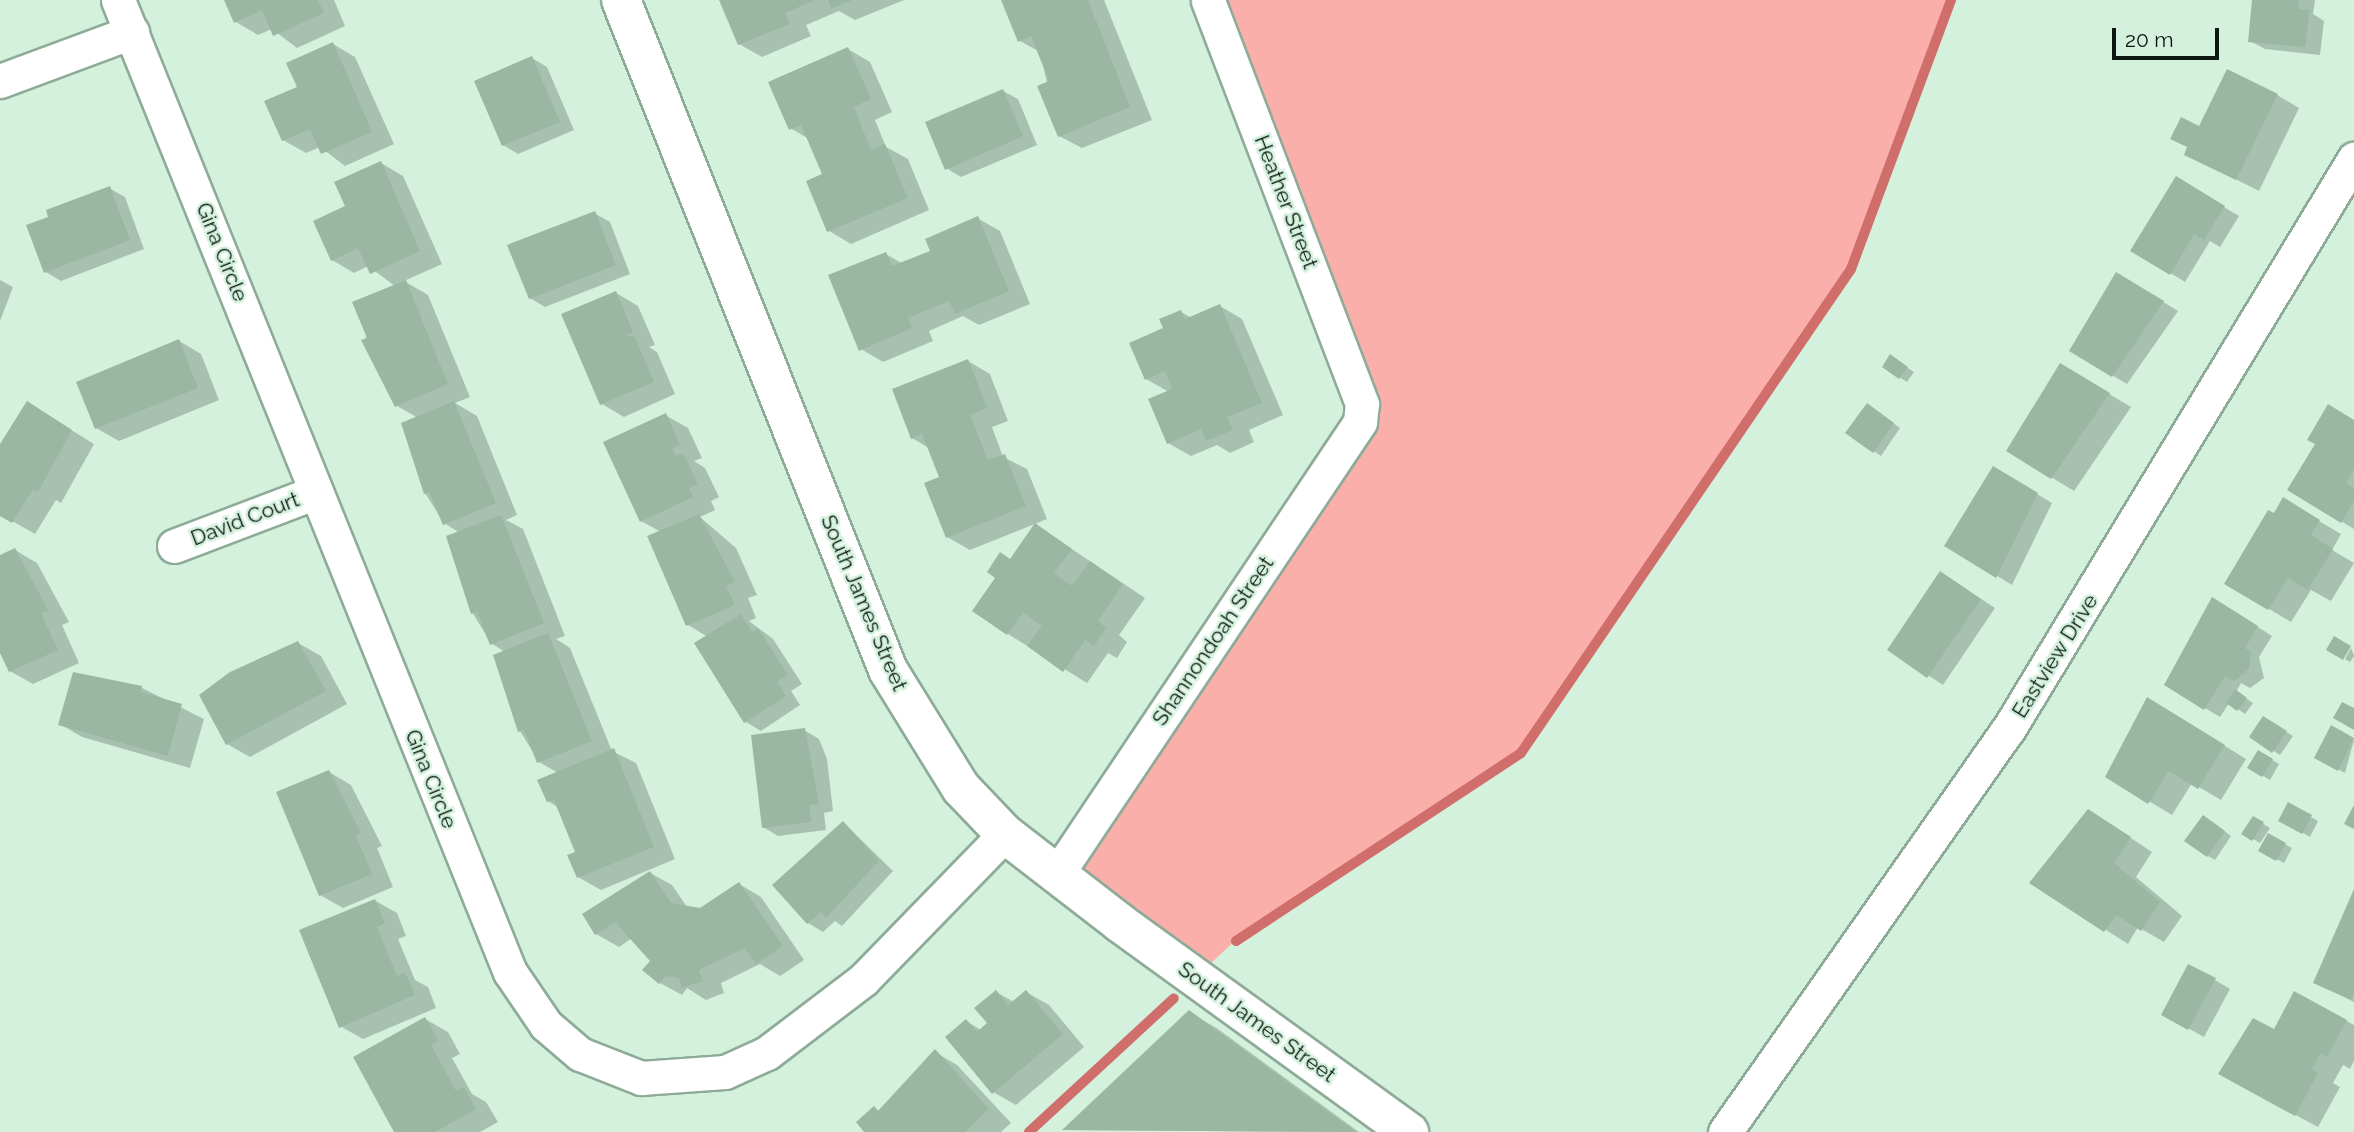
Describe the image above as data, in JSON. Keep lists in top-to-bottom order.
{
  "streets": {
    "street": [
      "Heather Street",
      "Gina Circle",
      "David Court",
      "South James Street",
      "Shannondoah Street",
      "Eastview Drive"
    ]
  },
  "crossings": [
    ["Heather Street", "Shannondoah Street"],
    ["Gina Circle", "David Court"],
    ["Gina Circle", "South James Street"],
    ["South James Street", "Shannondoah Street"]
  ],
  "scale_bar": "20 m"
}
